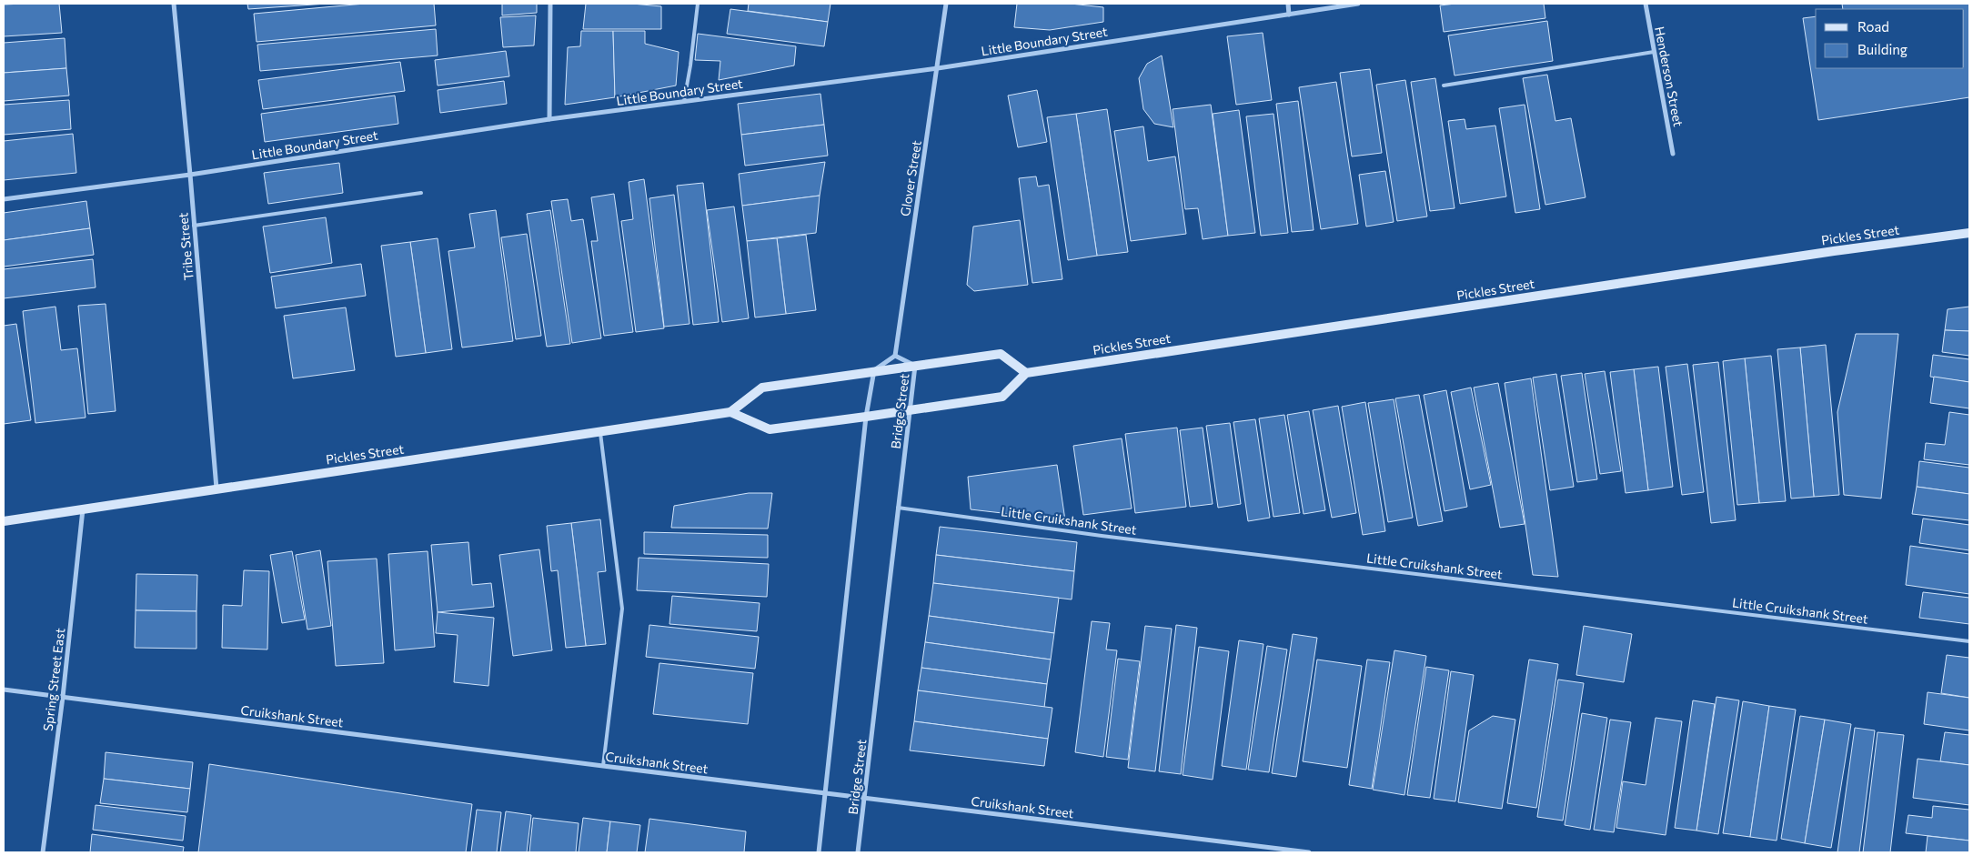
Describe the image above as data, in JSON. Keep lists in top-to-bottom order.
{
  "streets": {
    "street": [
      "Little Boundary Street",
      "Henderson Street",
      "Glover Street",
      "Pickles Street",
      "Tribe Street",
      "Bridge Street",
      "Spring Street East",
      "Cruikshank Street"
    ],
    "lane": ["Little Cruikshank Street"]
  },
  "crossings": [
    ["Little Boundary Street", "Glover Street"],
    ["Little Boundary Street", "Tribe Street"],
    ["Glover Street", "Bridge Street"],
    ["Pickles Street", "Tribe Street"],
    ["Pickles Street", "Bridge Street"],
    ["Pickles Street", "Spring Street East"],
    ["Bridge Street", "Little Cruikshank Street"],
    ["Bridge Street", "Cruikshank Street"],
    ["Spring Street East", "Cruikshank Street"]
  ],
  "legend": ["Road", "Building"]
}
